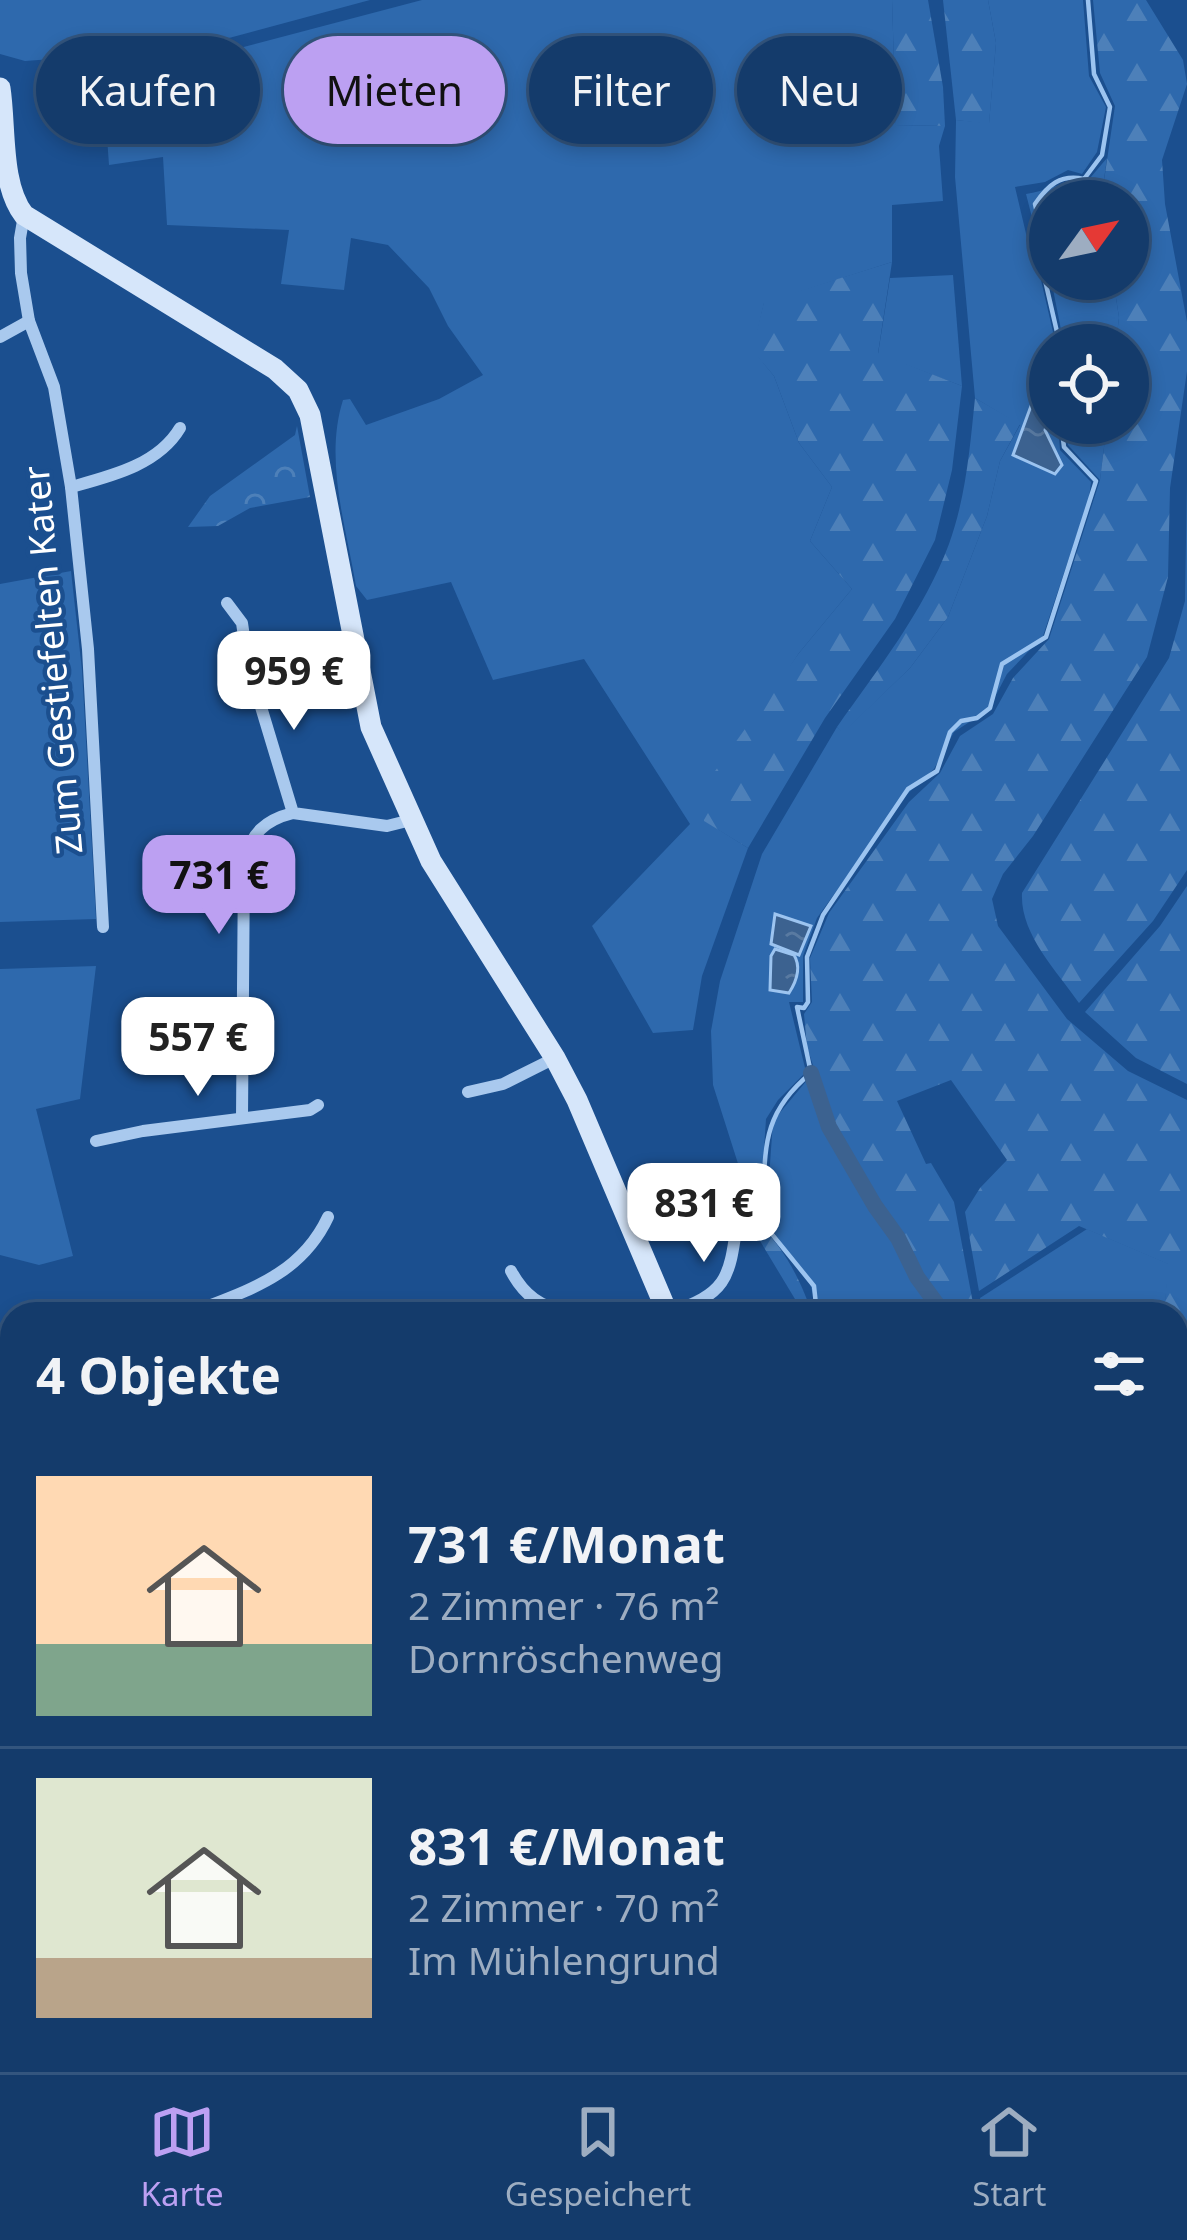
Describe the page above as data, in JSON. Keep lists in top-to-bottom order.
{
  "streets": {
    "street": ["Zum Gestiefelten Kater"]
  },
  "north": "top right",
  "page": {
    "chip": [
      "Kaufen",
      "Mieten",
      "Filter",
      "Neu"
    ],
    "price": [
      "959 €",
      "731 €",
      "557 €",
      "831 €"
    ],
    "heading": "4 Objekte",
    "list": [
      {
        "name": "731 €/Monat",
        "note": "2 Zimmer · 76 m² · Dornröschenweg"
      },
      {
        "name": "831 €/Monat",
        "note": "2 Zimmer · 70 m² · Im Mühlengrund"
      }
    ],
    "tabs": ["Karte", "Gespeichert", "Start"]
  }
}
